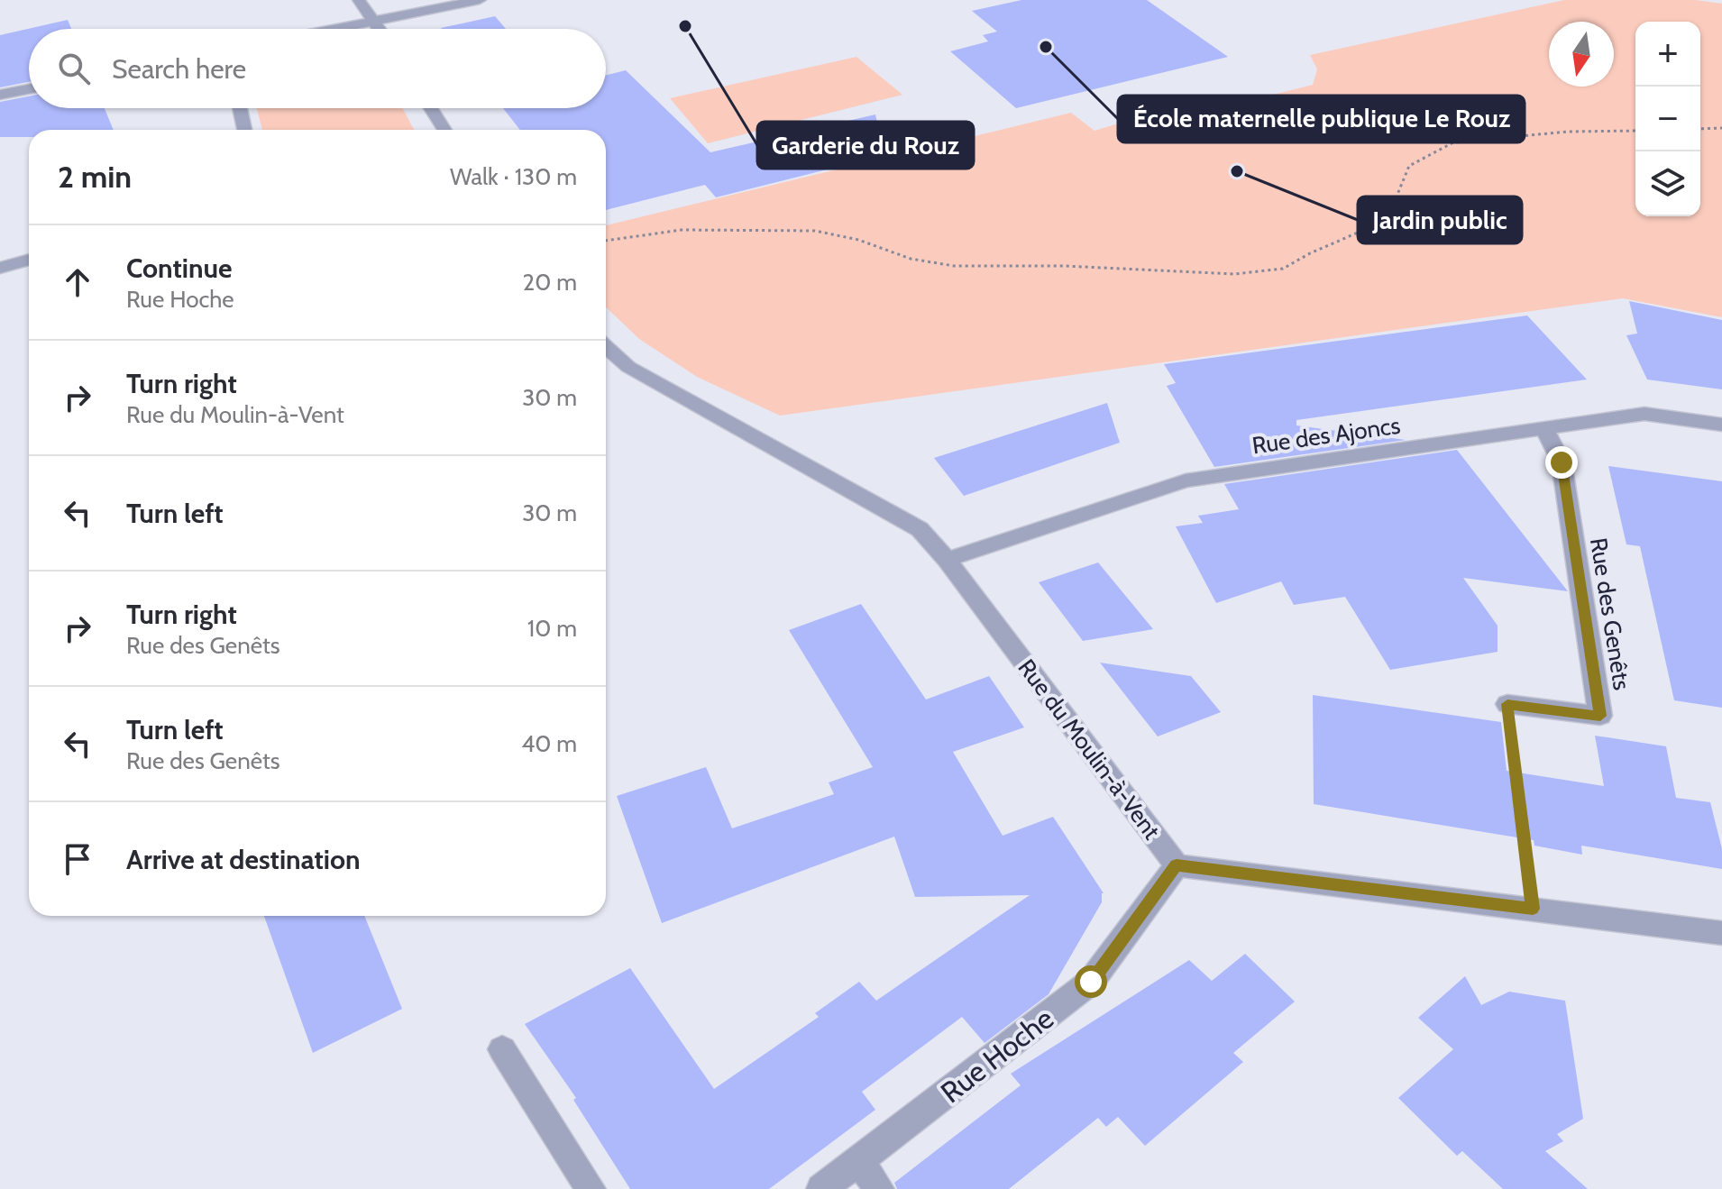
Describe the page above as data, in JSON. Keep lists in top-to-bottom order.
{
  "streets": {
    "street": [
      "Rue des Ajoncs",
      "Rue des Genêts",
      "Rue du Moulin-à-Vent",
      "Rue Hoche"
    ]
  },
  "crossings": [
    ["Rue des Ajoncs", "Rue des Genêts"],
    ["Rue des Ajoncs", "Rue du Moulin-à-Vent"],
    ["Rue du Moulin-à-Vent", "Rue Hoche"]
  ],
  "places": ["Garderie du Rouz", "École maternelle publique Le Rouz", "Jardin public"],
  "north": "bottom",
  "page": {
    "map_buttons": ["+", "−"],
    "search": "Search here",
    "heading": ["2 min", "Walk · 130 m"],
    "list": [
      ["Continue", "Rue Hoche", "20 m"],
      ["Turn right", "Rue du Moulin-à-Vent", "30 m"],
      ["Turn left", "30 m"],
      ["Turn right", "Rue des Genêts", "10 m"],
      ["Turn left", "Rue des Genêts", "40 m"],
      "Arrive at destination"
    ]
  }
}
